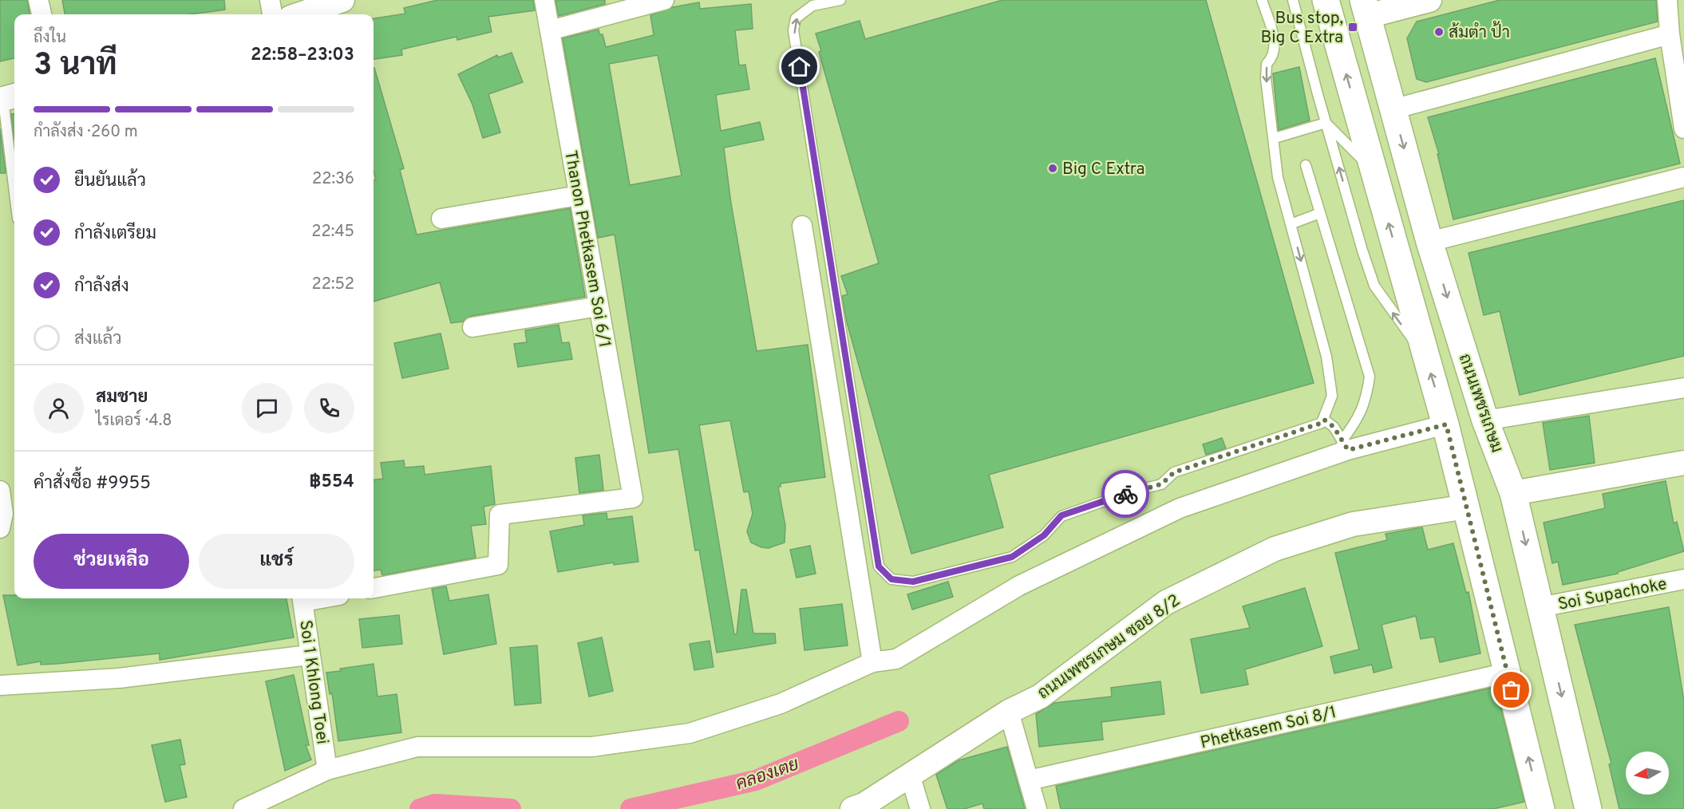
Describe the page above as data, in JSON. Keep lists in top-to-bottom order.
{
  "streets": {
    "main road": ["ถนนเพชรเกษม"],
    "street": [
      "Thanon Phetkasem Soi 6/1",
      "Soi Supachoke",
      "ถนนเพชรเกษม ซอย 8/2",
      "Soi 1 Khlong Toei",
      "Phetkasem Soi 8/1"
    ]
  },
  "crossings": [
    ["ถนนเพชรเกษม", "Soi Supachoke"]
  ],
  "water": ["คลองเตย"],
  "places": {
    "transit": ["Bus stop, Big C Extra"],
    "other": ["ส้มตำ ป้า", "Big C Extra"]
  },
  "north": "left",
  "page": {
    "heading": ["3 นาที", "ถึงใน", "22:58–23:03"],
    "panel": [
      "สมชาย",
      "ไรเดอร์ · 4.8",
      "คำสั่งซื้อ #9955",
      "฿554"
    ],
    "bar": "กำลังส่ง · 260 m",
    "list": [
      ["ยืนยันแล้ว", "22:36"],
      ["กำลังเตรียม", "22:45"],
      ["กำลังส่ง", "22:52"],
      "ส่งแล้ว"
    ],
    "buttons": ["ช่วยเหลือ", "แชร์"]
  }
}
